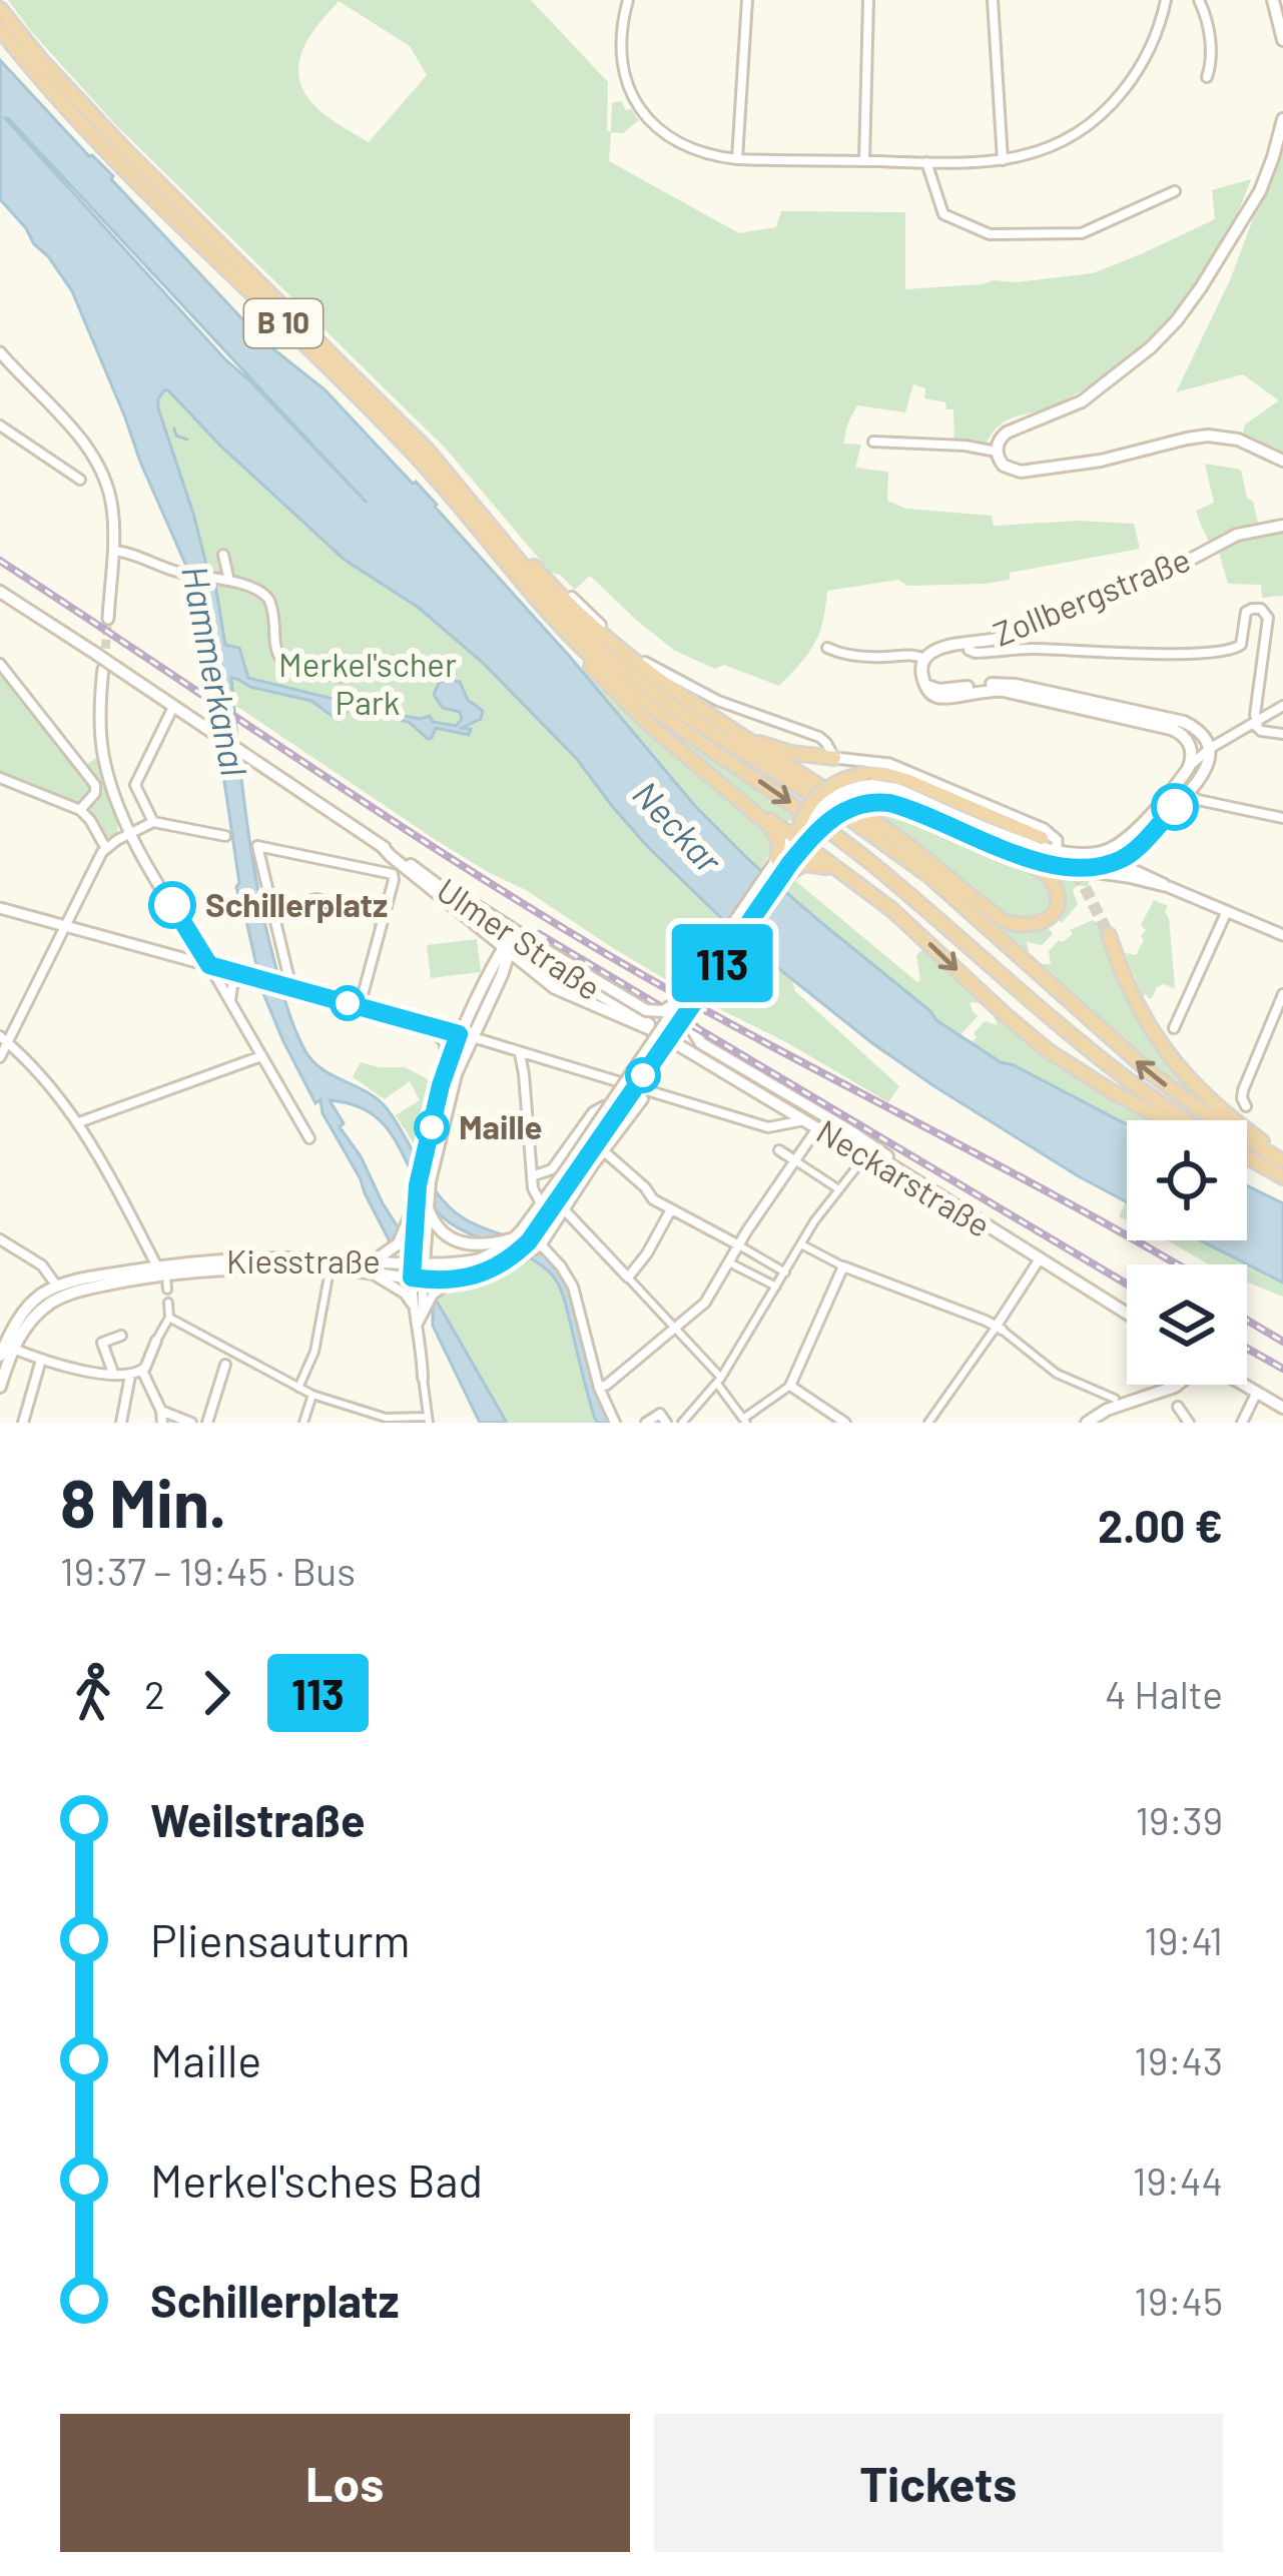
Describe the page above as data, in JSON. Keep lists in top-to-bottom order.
{
  "streets": {
    "highway": ["B 10"],
    "main road": [
      "Zollbergstraße",
      "Ulmer Straße",
      "Neckarstraße",
      "Kiesstraße"
    ]
  },
  "crossings": [
    ["Ulmer Straße", "Neckarstraße"]
  ],
  "water": ["Hammerkanal", "Neckar"],
  "parks": ["Merkel'scher Park"],
  "places": ["Schillerplatz", "Maille"],
  "lines": ["bus line 113"],
  "page": {
    "on_map": "113",
    "heading": ["8 Min.", "19:37 – 19:45 · Bus", "2.00 €"],
    "legs": ["2", "113", "4 Halte"],
    "list": [
      {
        "name": "Weilstraße",
        "value": "19:39"
      },
      {
        "name": "Pliensauturm",
        "value": "19:41"
      },
      {
        "name": "Maille",
        "value": "19:43"
      },
      {
        "name": "Merkel'sches Bad",
        "value": "19:44"
      },
      {
        "name": "Schillerplatz",
        "value": "19:45"
      }
    ],
    "buttons": ["Los", "Tickets"]
  }
}
